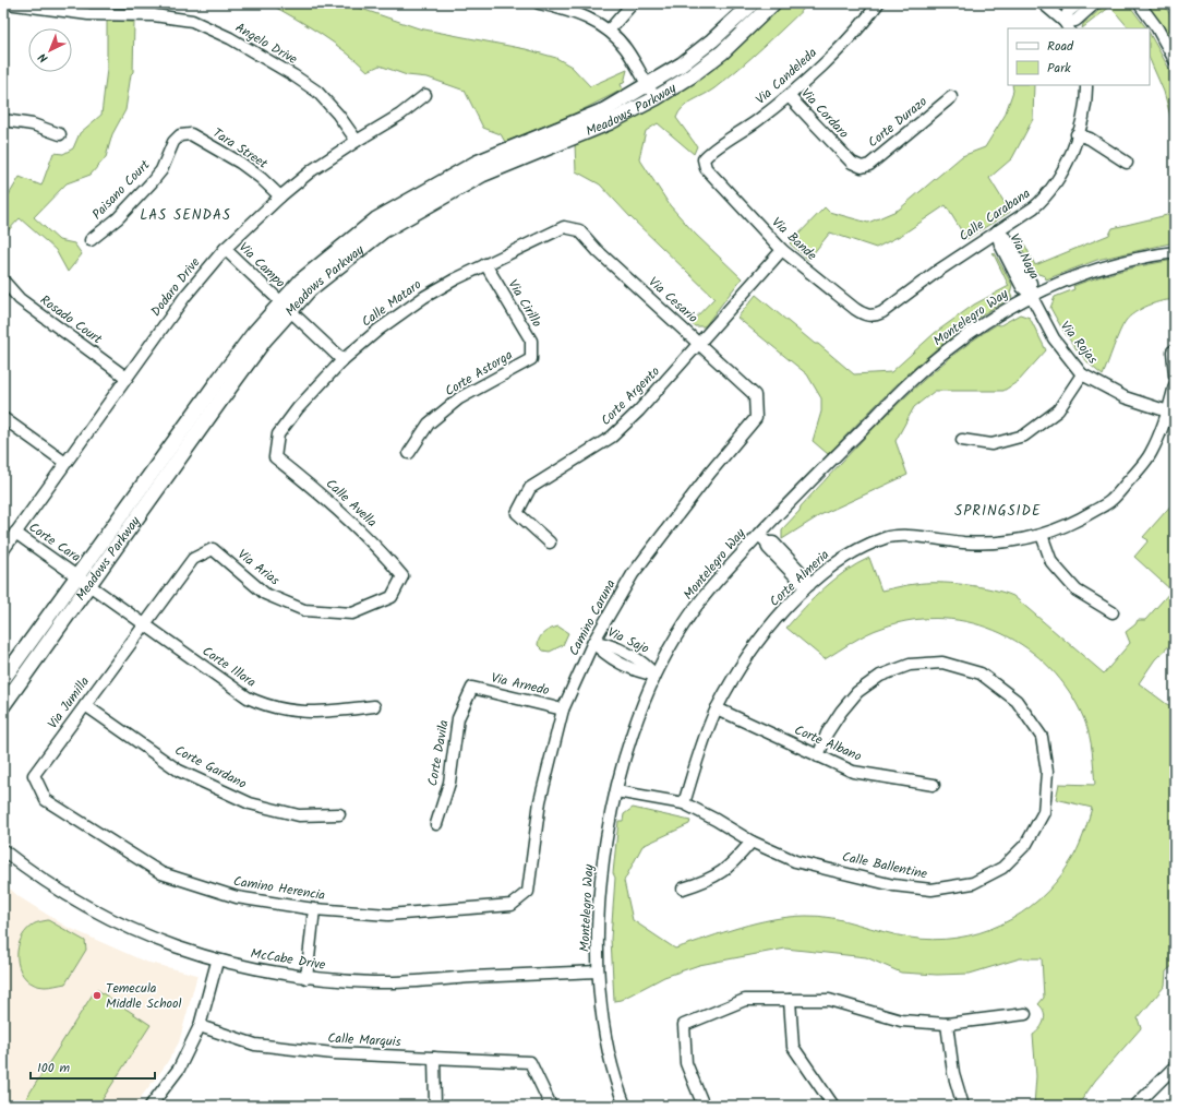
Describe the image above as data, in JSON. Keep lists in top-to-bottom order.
{
  "streets": {
    "main road": ["Meadows Parkway"],
    "street": [
      "Angelo Drive",
      "Via Candeleda",
      "Via Cordaro",
      "Corte Durazo",
      "Tara Street",
      "Paisano Court",
      "Calle Carabana",
      "Via Bande",
      "Via Naya",
      "Via Campo",
      "Dodaro Drive",
      "Via Cesario",
      "Calle Mataro",
      "Via Cirillo",
      "Montelegro Way",
      "Rosado Court",
      "Via Rojas",
      "Corte Astorga",
      "Corte Argento",
      "Calle Avella",
      "Corte Cara",
      "Via Arias",
      "Corte Almeria",
      "Camino Caruna",
      "Via Sajo",
      "Corte Illora",
      "Via Arnedo",
      "Via Jumilla",
      "Corte Albano",
      "Corte Davila",
      "Corte Gardano",
      "Calle Ballentine",
      "Camino Herencia",
      "McCabe Drive",
      "Calle Marquis"
    ]
  },
  "crossings": [
    ["Angelo Drive", "Dodaro Drive"],
    ["Via Candeleda", "Via Cordaro"],
    ["Via Candeleda", "Via Bande"],
    ["Meadows Parkway", "Via Campo"],
    ["Meadows Parkway", "Corte Cara"],
    ["Meadows Parkway", "Corte Illora"],
    ["Via Cordaro", "Corte Durazo"],
    ["Tara Street", "Paisano Court"],
    ["Tara Street", "Dodaro Drive"],
    ["Calle Carabana", "Via Bande"],
    ["Calle Carabana", "Via Naya"],
    ["Via Bande", "Corte Argento"],
    ["Via Naya", "Montelegro Way"],
    ["Via Naya", "Via Rojas"],
    ["Via Campo", "Dodaro Drive"],
    ["Via Campo", "Calle Mataro"],
    ["Dodaro Drive", "Rosado Court"],
    ["Dodaro Drive", "Corte Cara"],
    ["Via Cesario", "Calle Mataro"],
    ["Via Cesario", "Corte Argento"],
    ["Via Cesario", "Camino Caruna"],
    ["Calle Mataro", "Via Cirillo"],
    ["Calle Mataro", "Calle Avella"],
    ["Via Cirillo", "Corte Astorga"],
    ["Montelegro Way", "Via Rojas"],
    ["Montelegro Way", "Via Sajo"],
    ["Montelegro Way", "Calle Ballentine"],
    ["Montelegro Way", "McCabe Drive"],
    ["Via Rojas", "Corte Almeria"],
    ["Calle Avella", "Via Arias"],
    ["Corte Cara", "Corte Illora"],
    ["Via Arias", "Corte Illora"],
    ["Via Arias", "Via Jumilla"],
    ["Corte Almeria", "Corte Albano"],
    ["Corte Almeria", "Calle Ballentine"],
    ["Camino Caruna", "Via Sajo"],
    ["Camino Caruna", "Via Arnedo"],
    ["Camino Caruna", "Camino Herencia"],
    ["Corte Illora", "Via Jumilla"],
    ["Via Arnedo", "Corte Davila"],
    ["Via Jumilla", "Corte Gardano"],
    ["Via Jumilla", "Camino Herencia"],
    ["Corte Albano", "Calle Ballentine"]
  ],
  "districts": ["LAS SENDAS", "SPRINGSIDE"],
  "places": ["Temecula Middle School"],
  "legend": ["Road", "Park"],
  "scale_bar": "100 m",
  "north": "bottom left"
}
